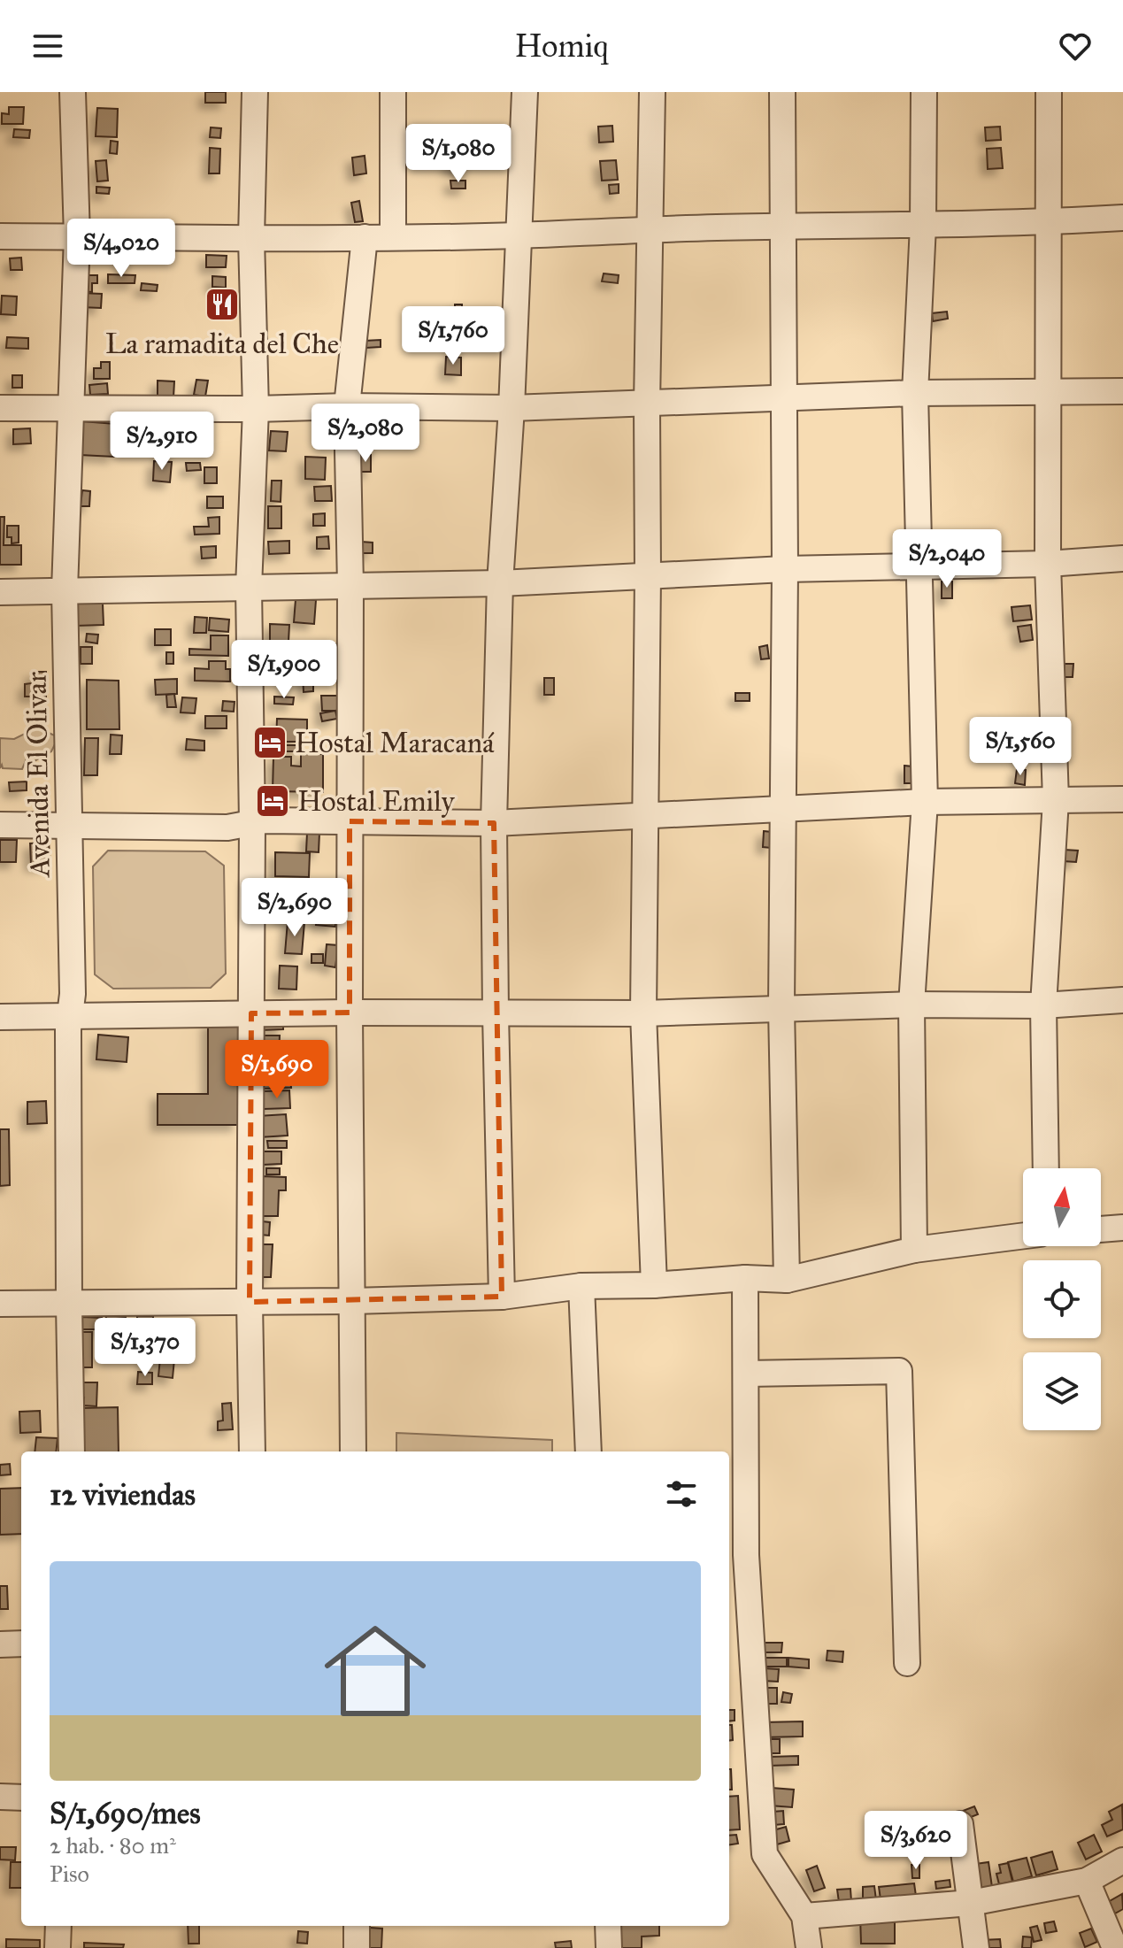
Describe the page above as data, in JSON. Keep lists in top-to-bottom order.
{
  "streets": {
    "street": ["Avenida El Olivar"]
  },
  "places": {
    "restaurant": ["La ramadita del Che"],
    "hotel": ["Hostal Maracaná", "Hostal Emily"]
  },
  "north": "top",
  "page": {
    "header": "Homiq",
    "price": [
      "S/1,080",
      "S/4,020",
      "S/1,760",
      "S/2,080",
      "S/2,910",
      "S/2,040",
      "S/1,900",
      "S/1,560",
      "S/2,690",
      "S/1,690",
      "S/1,370",
      "S/3,620"
    ],
    "heading": "12 viviendas",
    "list": [
      {
        "name": "S/1,690/mes",
        "note": "2 hab. · 80 m² · Piso"
      }
    ]
  }
}
